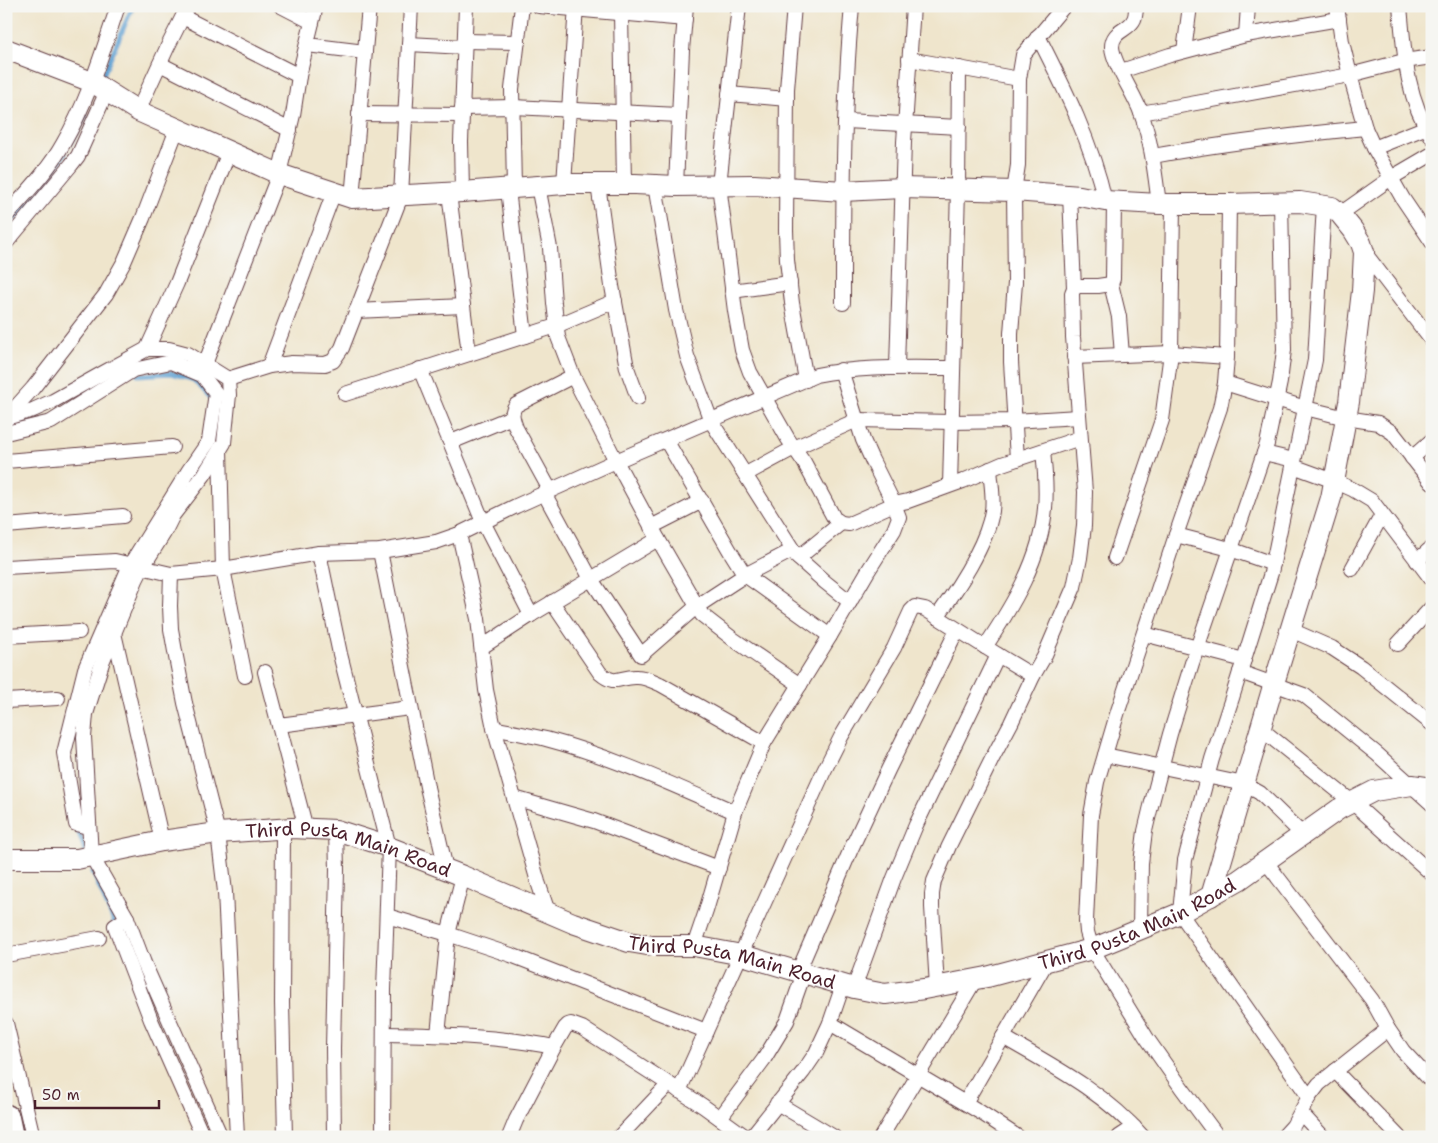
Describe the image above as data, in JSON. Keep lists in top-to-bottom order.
{
  "streets": {
    "street": ["Third Pusta Main Road"]
  },
  "scale_bar": "50 m"
}
